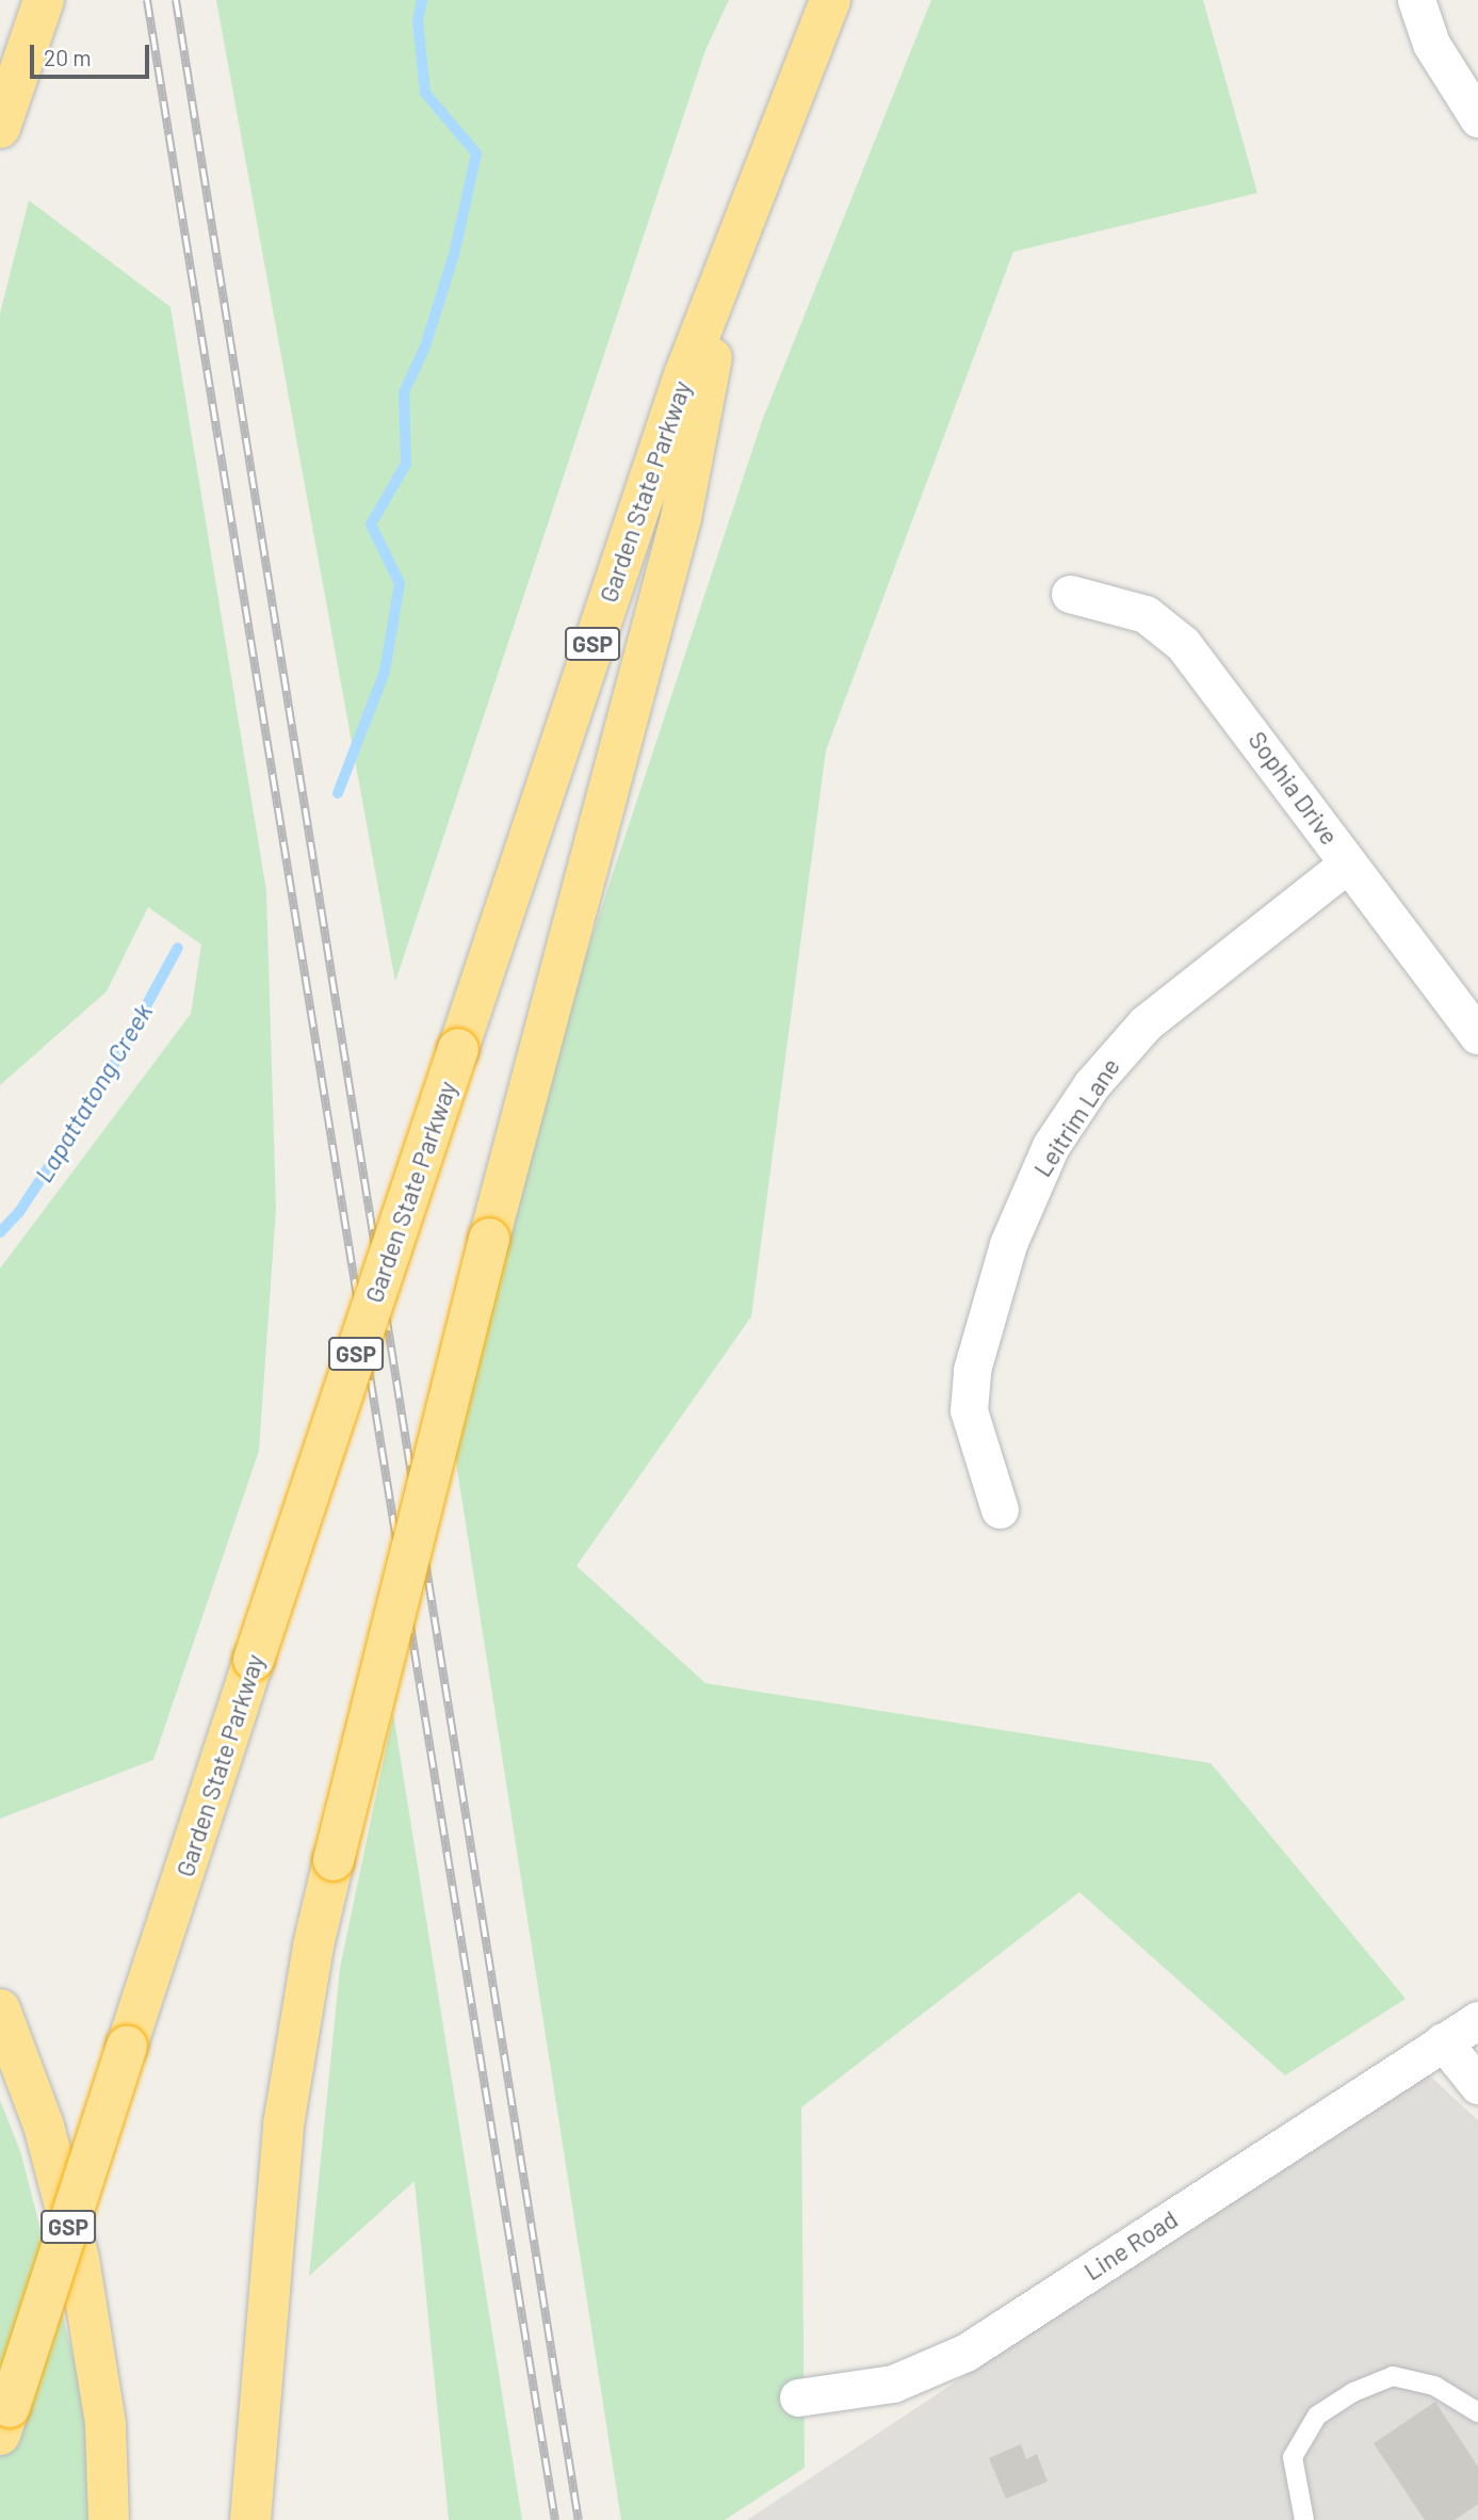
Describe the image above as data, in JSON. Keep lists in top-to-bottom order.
{
  "streets": {
    "highway": ["Garden State Parkway", "GSP"],
    "street": ["Sophia Drive", "Leitrim Lane", "Line Road"]
  },
  "crossings": [
    ["Sophia Drive", "Leitrim Lane"]
  ],
  "water": ["Lapattatong Creek"],
  "scale_bar": "20 m"
}
